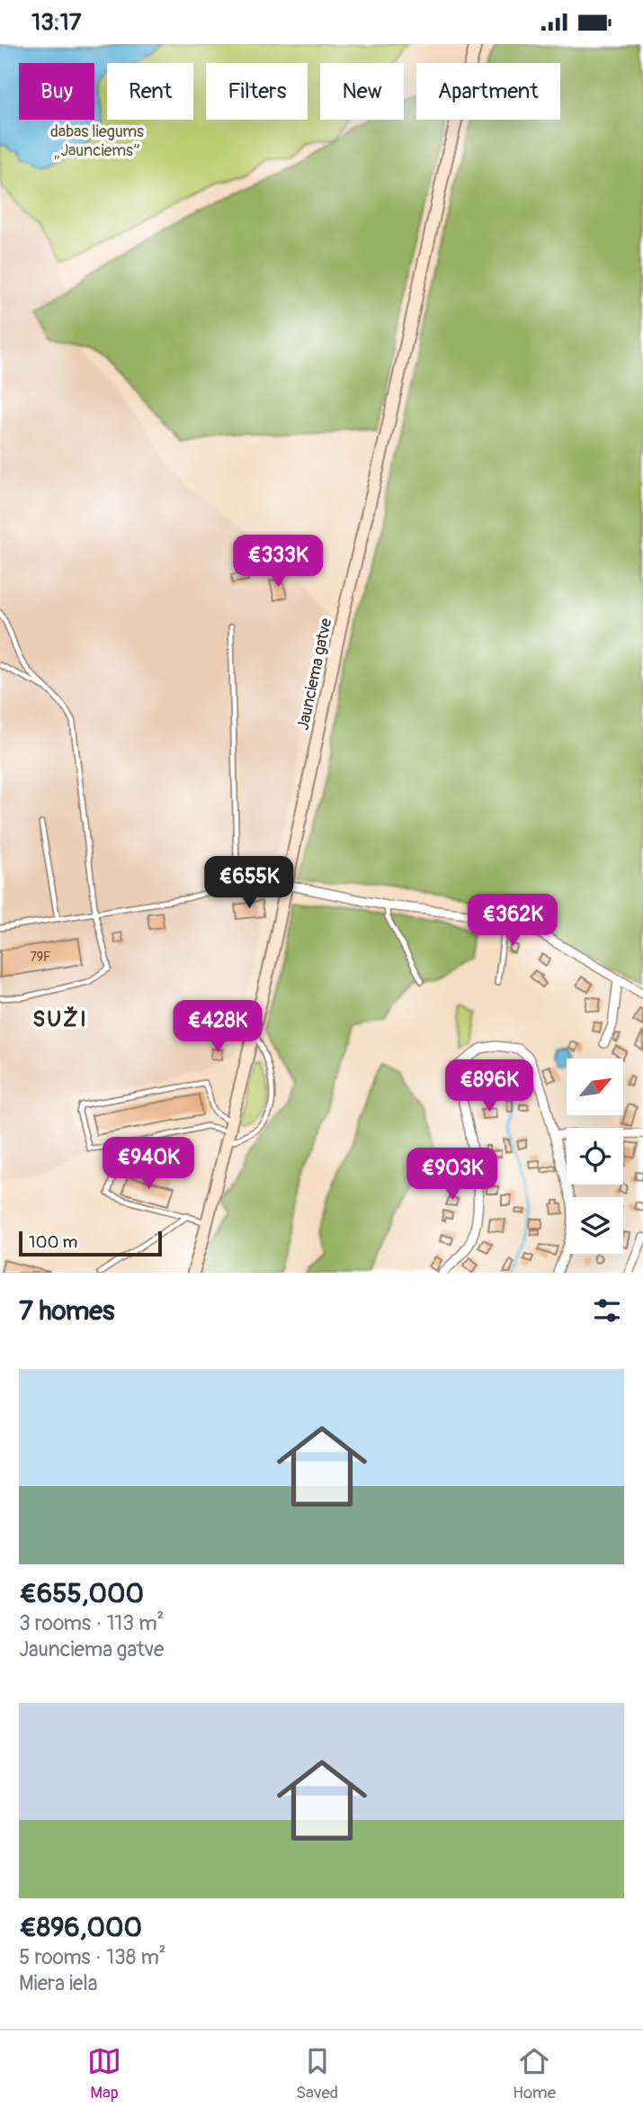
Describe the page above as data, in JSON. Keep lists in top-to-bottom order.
{
  "streets": {
    "main road": ["Jaunciema gatve"]
  },
  "districts": ["SUŽI"],
  "parks": ["dabas liegums „Jaunciems”"],
  "house_numbers": ["79F"],
  "scale_bar": "100 m",
  "north": "top right",
  "page": {
    "status": "13:17",
    "chip": [
      "Buy",
      "Rent",
      "Filters",
      "New",
      "Apartment"
    ],
    "price": [
      "€333K",
      "€655K",
      "€362K",
      "€428K",
      "€896K",
      "€940K",
      "€903K"
    ],
    "scale": "100 m",
    "heading": "7 homes",
    "list": [
      {
        "name": "€655,000",
        "note": "3 rooms · 113 m² · Jaunciema gatve"
      },
      {
        "name": "€896,000",
        "note": "5 rooms · 138 m² · Miera iela"
      }
    ],
    "tabs": ["Map", "Saved", "Home"]
  }
}
